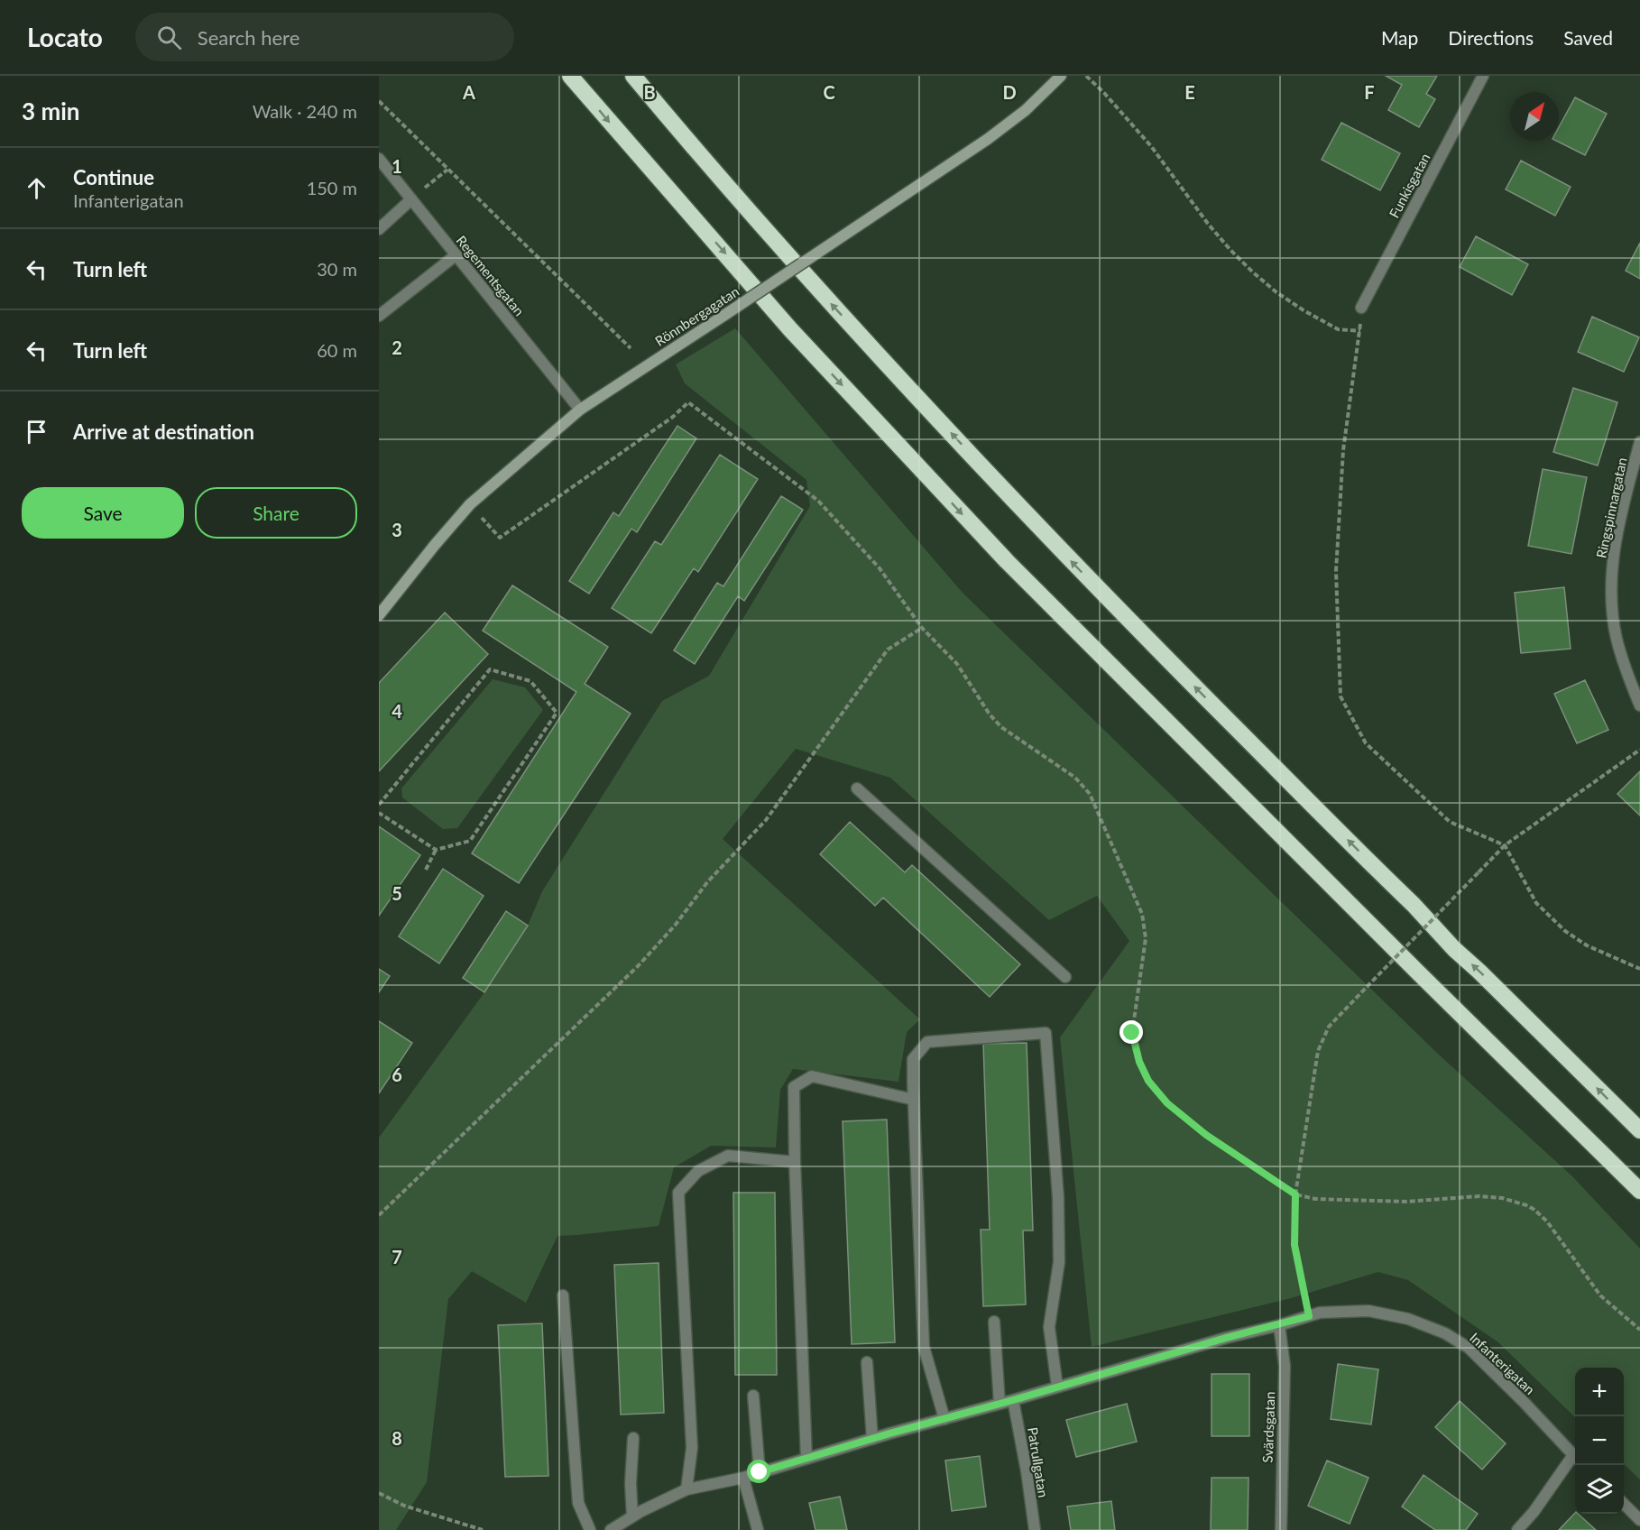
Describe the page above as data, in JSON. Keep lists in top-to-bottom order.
{
  "streets": {
    "street": [
      "Funkisgatan",
      "Regementsgatan",
      "Rönnbergagatan",
      "Ringspinnargatan",
      "Infanterigatan",
      "Svärdsgatan",
      "Patrullgatan"
    ]
  },
  "crossings": [
    ["Regementsgatan", "Rönnbergagatan"],
    ["Infanterigatan", "Svärdsgatan"],
    ["Infanterigatan", "Patrullgatan"]
  ],
  "north": "top right",
  "page": {
    "header": "Locato",
    "search": "Search here",
    "nav": ["Map", "Directions", "Saved"],
    "heading": ["3 min", "Walk · 240 m"],
    "list": [
      ["Continue", "Infanterigatan", "150 m"],
      ["Turn left", "30 m"],
      ["Turn left", "60 m"],
      "Arrive at destination"
    ],
    "buttons": ["Save", "Share"],
    "map_buttons": ["+", "−"]
  },
  "grid": {
    "columns": [
      "A",
      "B",
      "C",
      "D",
      "E",
      "F"
    ],
    "rows": [
      "1",
      "2",
      "3",
      "4",
      "5",
      "6",
      "7",
      "8"
    ]
  }
}
